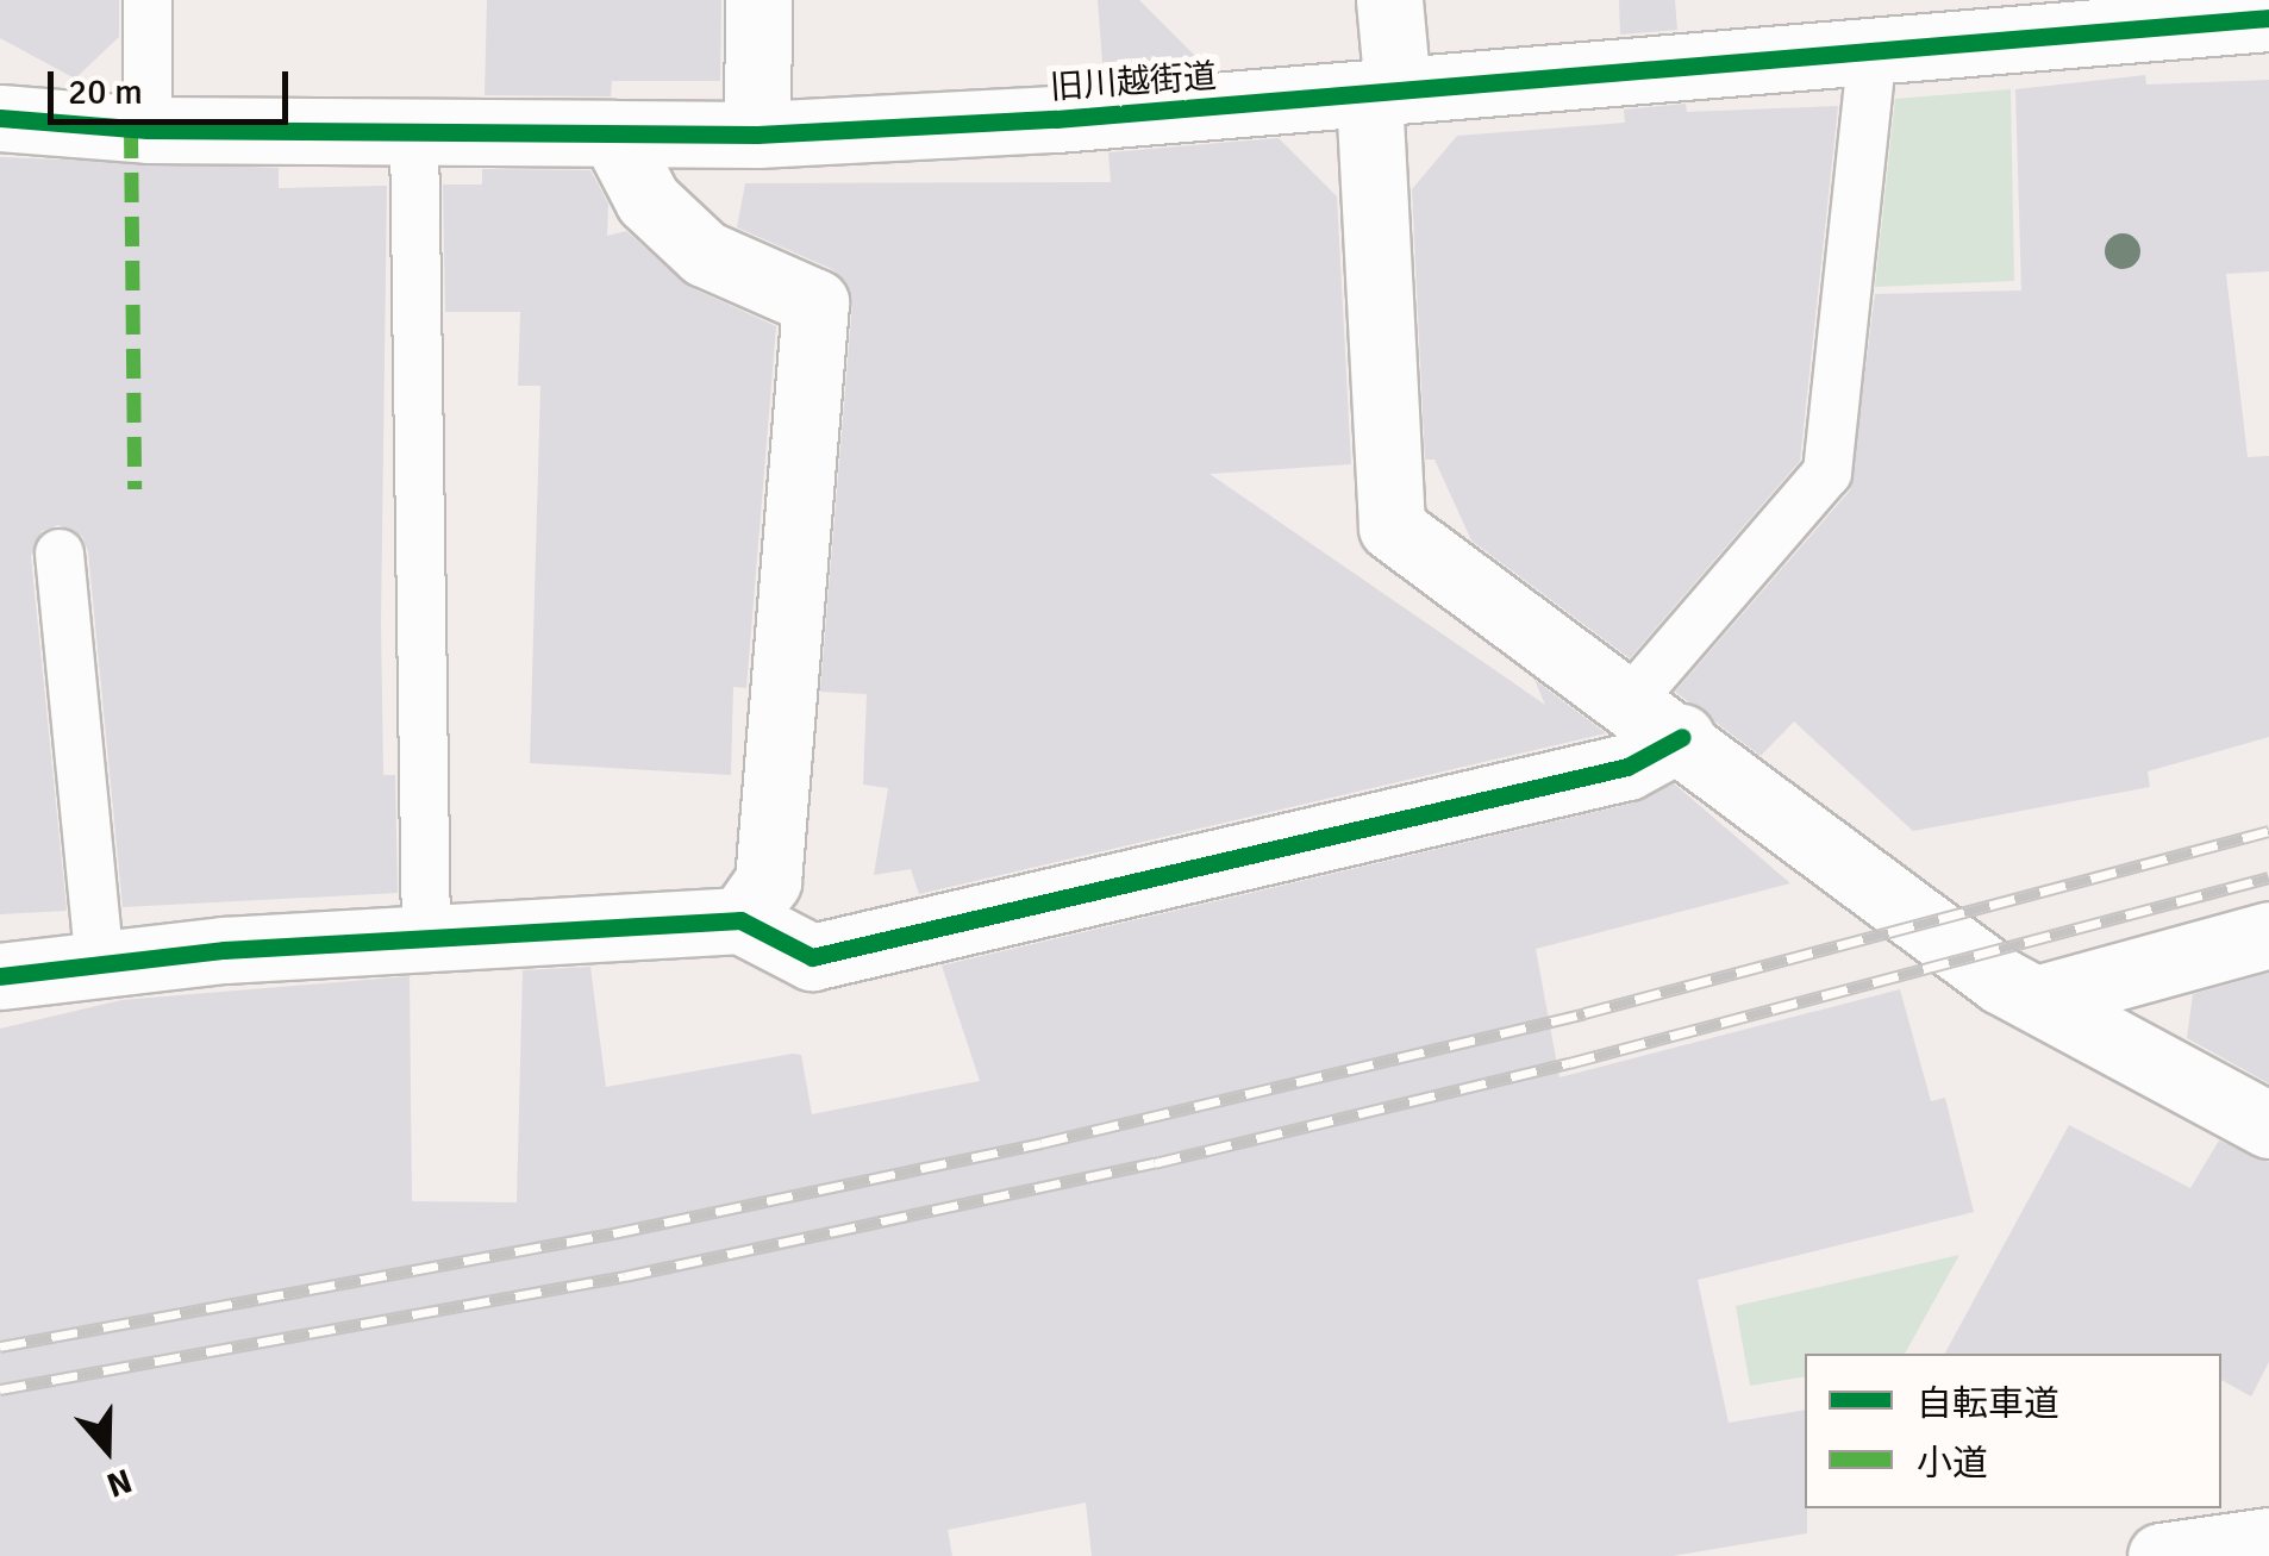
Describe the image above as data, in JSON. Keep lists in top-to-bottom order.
{
  "streets": {
    "street": ["旧川越街道"]
  },
  "legend": ["自転車道", "小道"],
  "scale_bar": "20 m",
  "north": "bottom"
}
